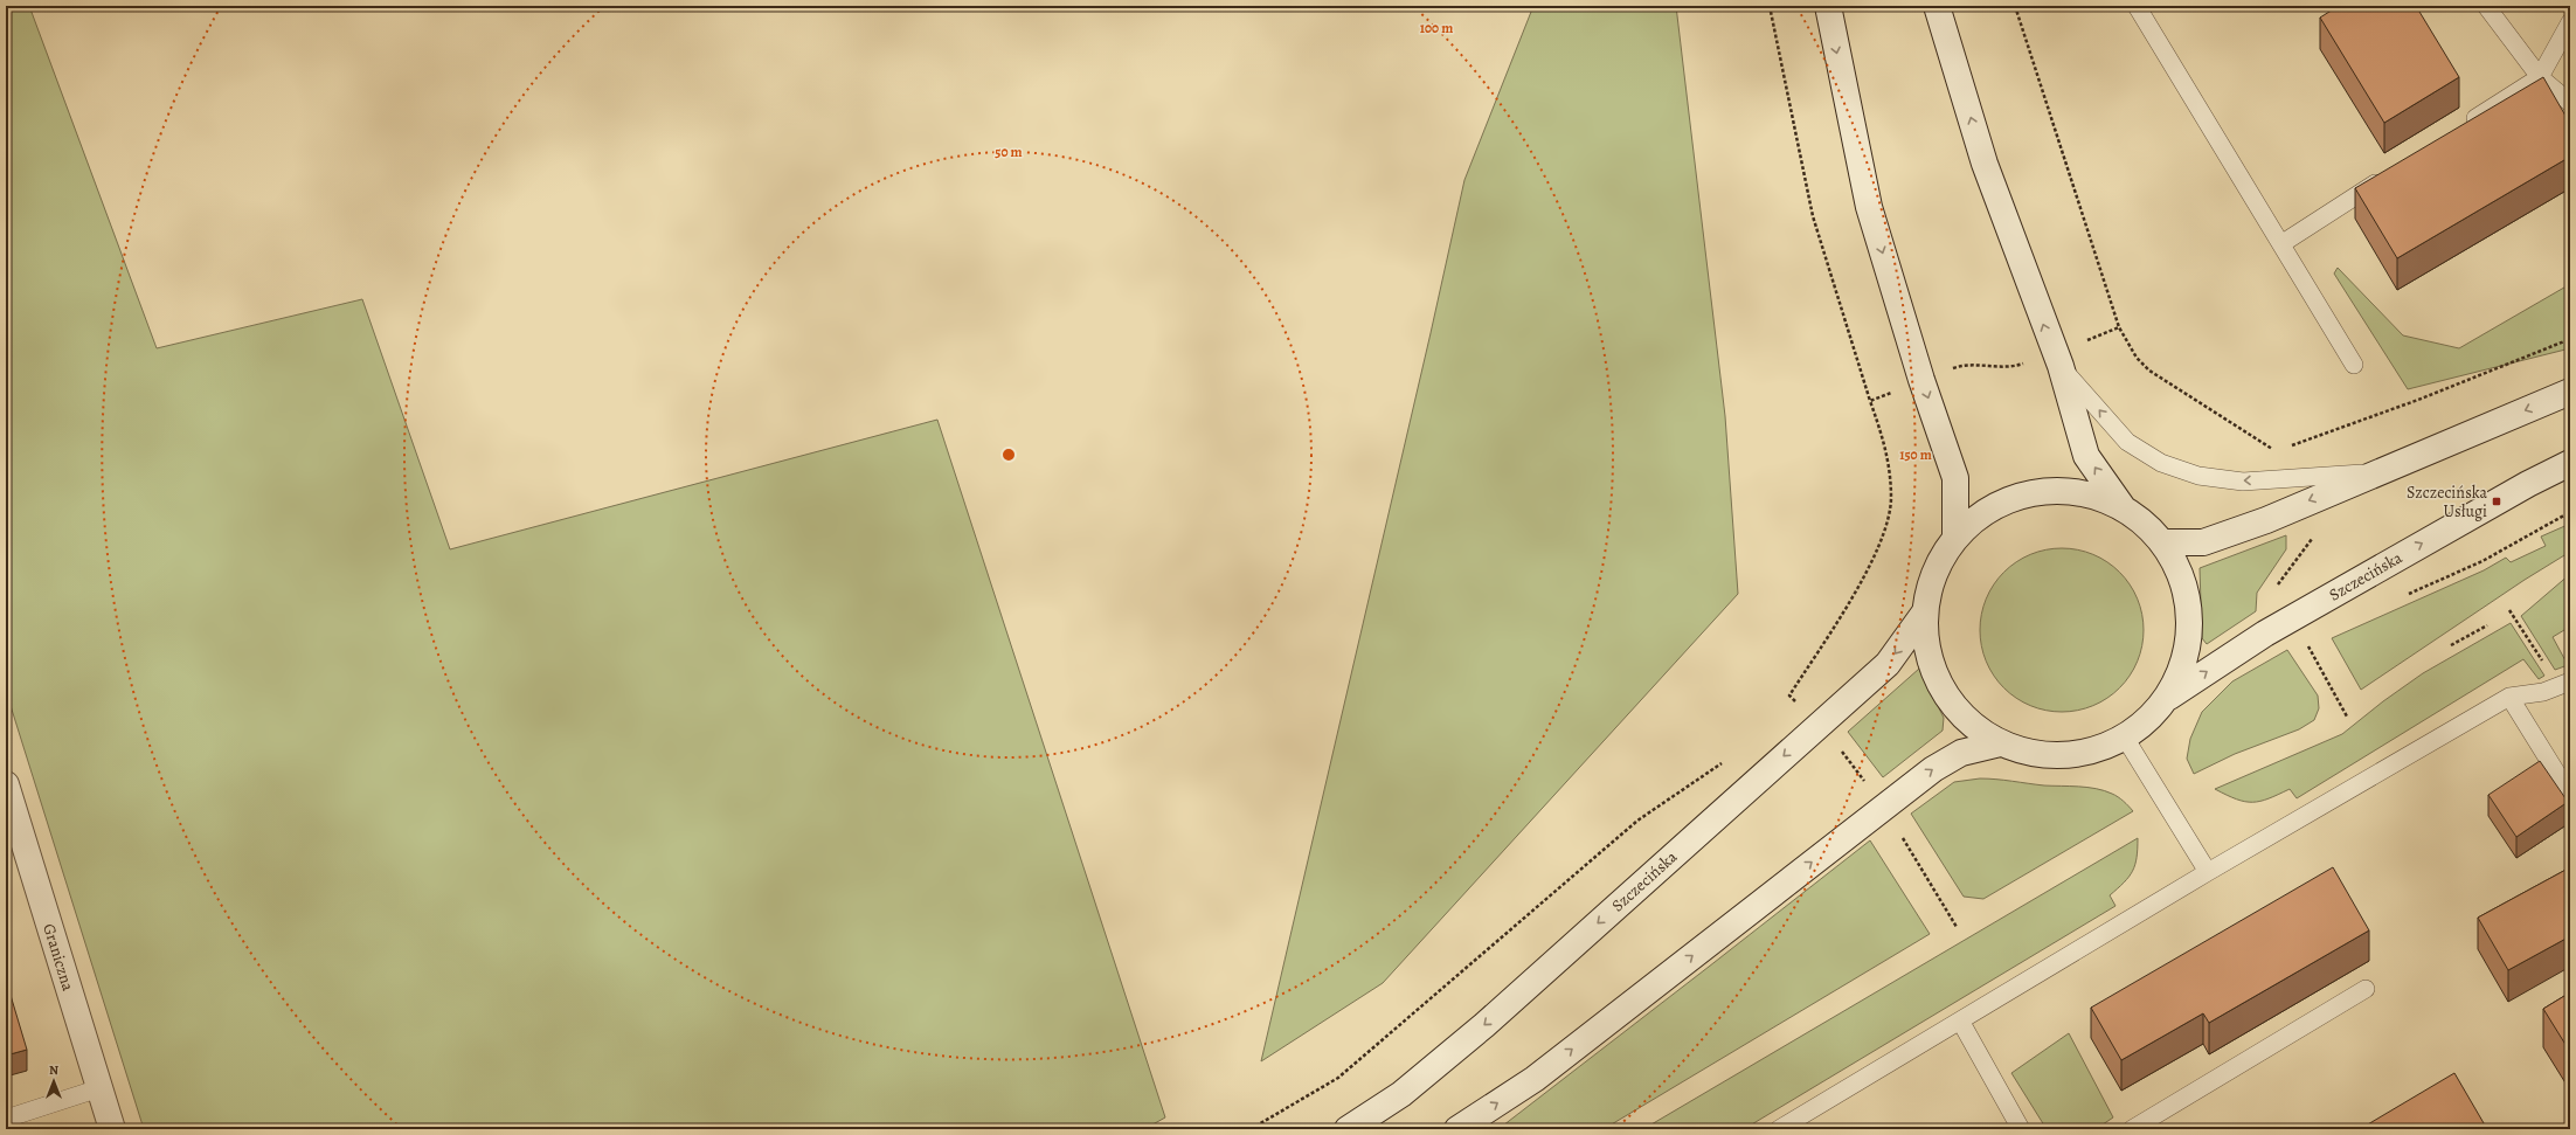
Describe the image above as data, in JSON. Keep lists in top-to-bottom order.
{
  "streets": {
    "main road": ["Szczecińska", "Graniczna"]
  },
  "places": {
    "transit": ["Szczecińska Usługi"]
  },
  "north": "top",
  "rings": ["100 m", "50 m", "150 m"]
}
